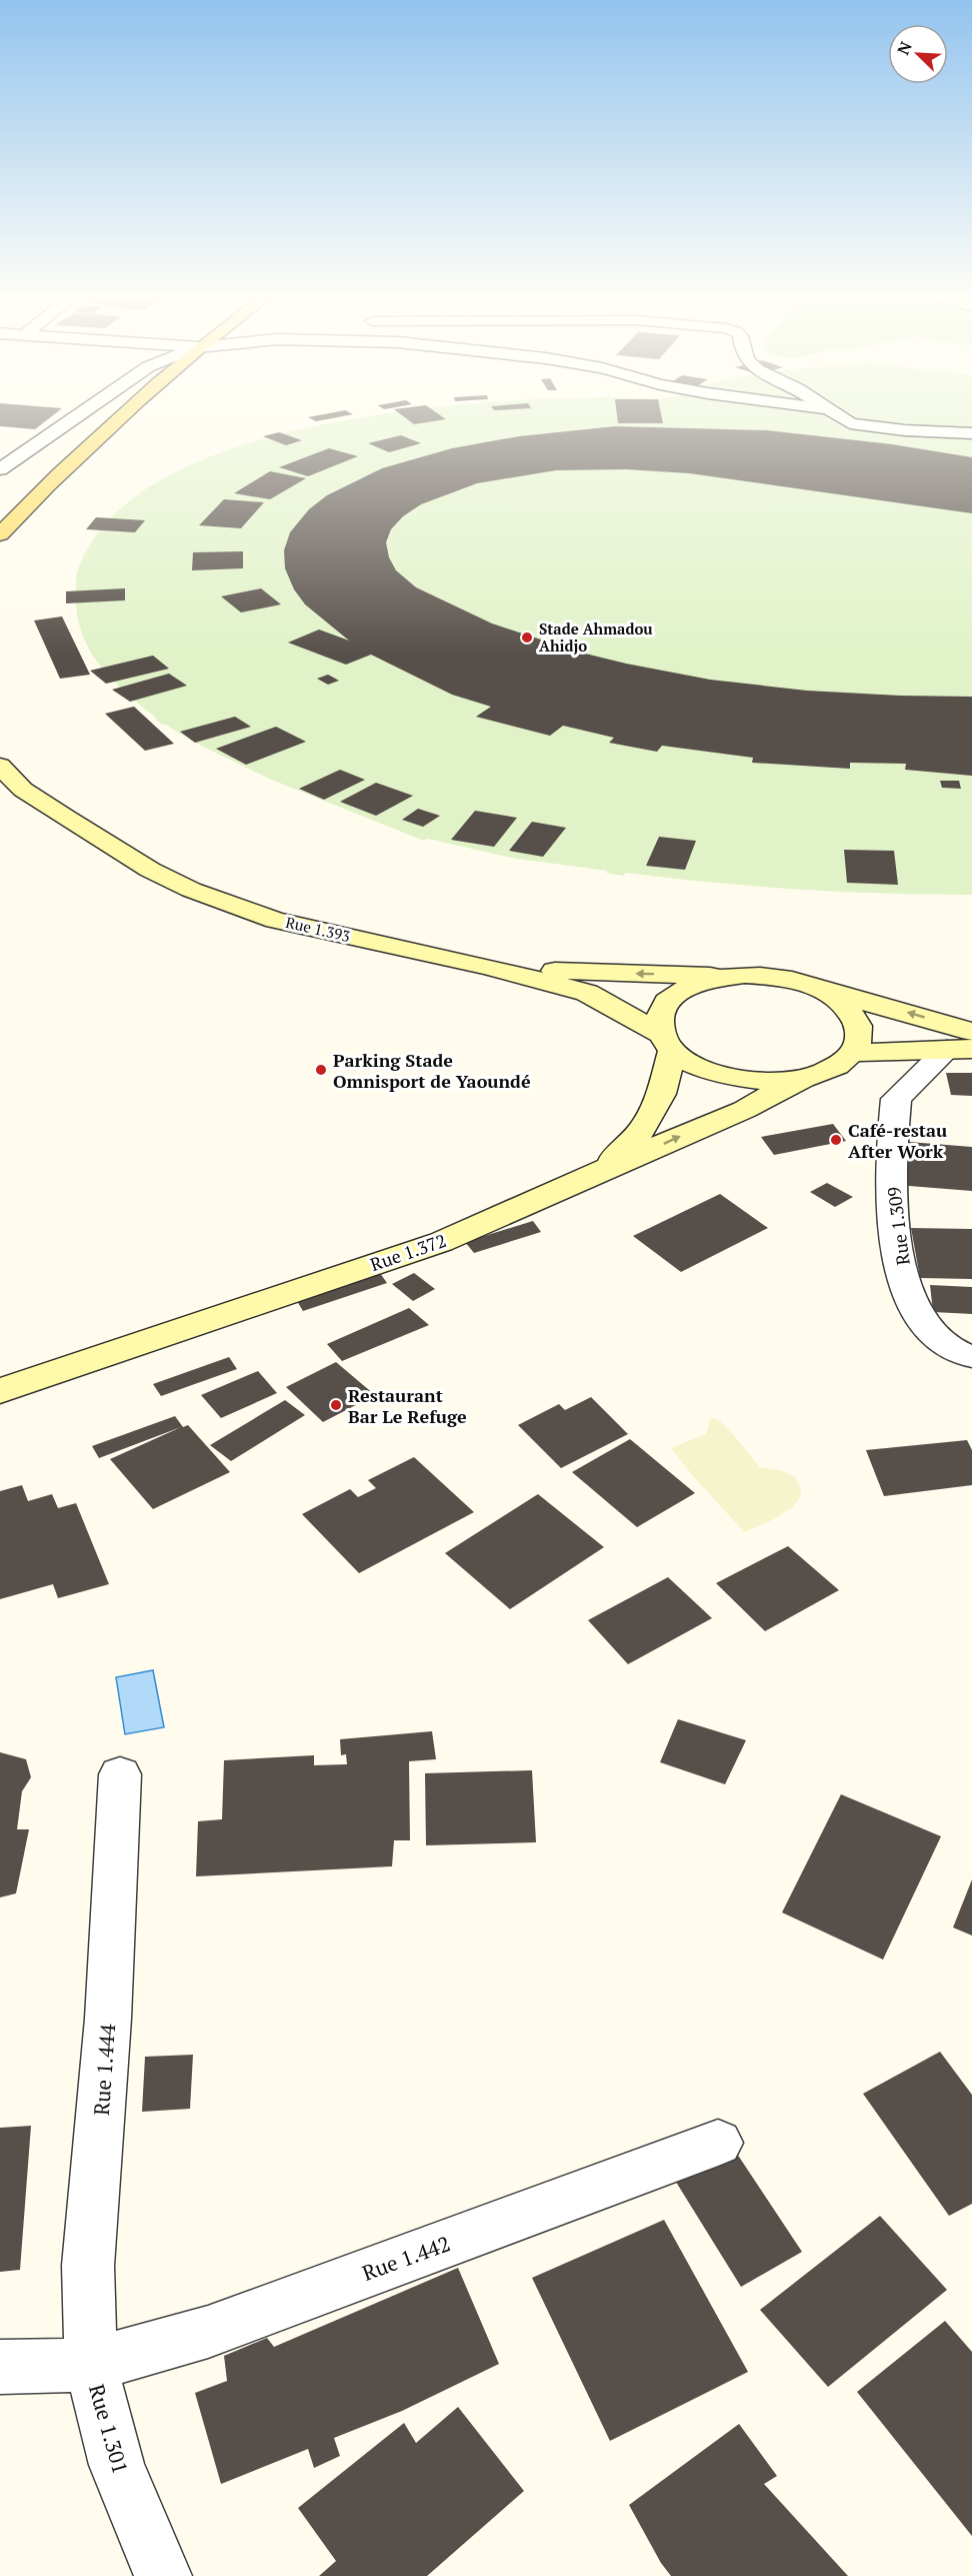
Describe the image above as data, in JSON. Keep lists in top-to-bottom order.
{
  "streets": {
    "main road": ["Rue 1.393", "Rue 1.372"],
    "street": [
      "Rue 1.309",
      "Rue 1.444",
      "Rue 1.442",
      "Rue 1.301"
    ]
  },
  "crossings": [
    ["Rue 1.393", "Rue 1.372"],
    ["Rue 1.444", "Rue 1.442"],
    ["Rue 1.444", "Rue 1.301"],
    ["Rue 1.442", "Rue 1.301"]
  ],
  "places": [
    "Stade Ahmadou Ahidjo",
    "Parking Stade Omnisport de Yaoundé",
    "Café-restau After Work",
    "Restaurant Bar Le Refuge"
  ],
  "north": "top left"
}
